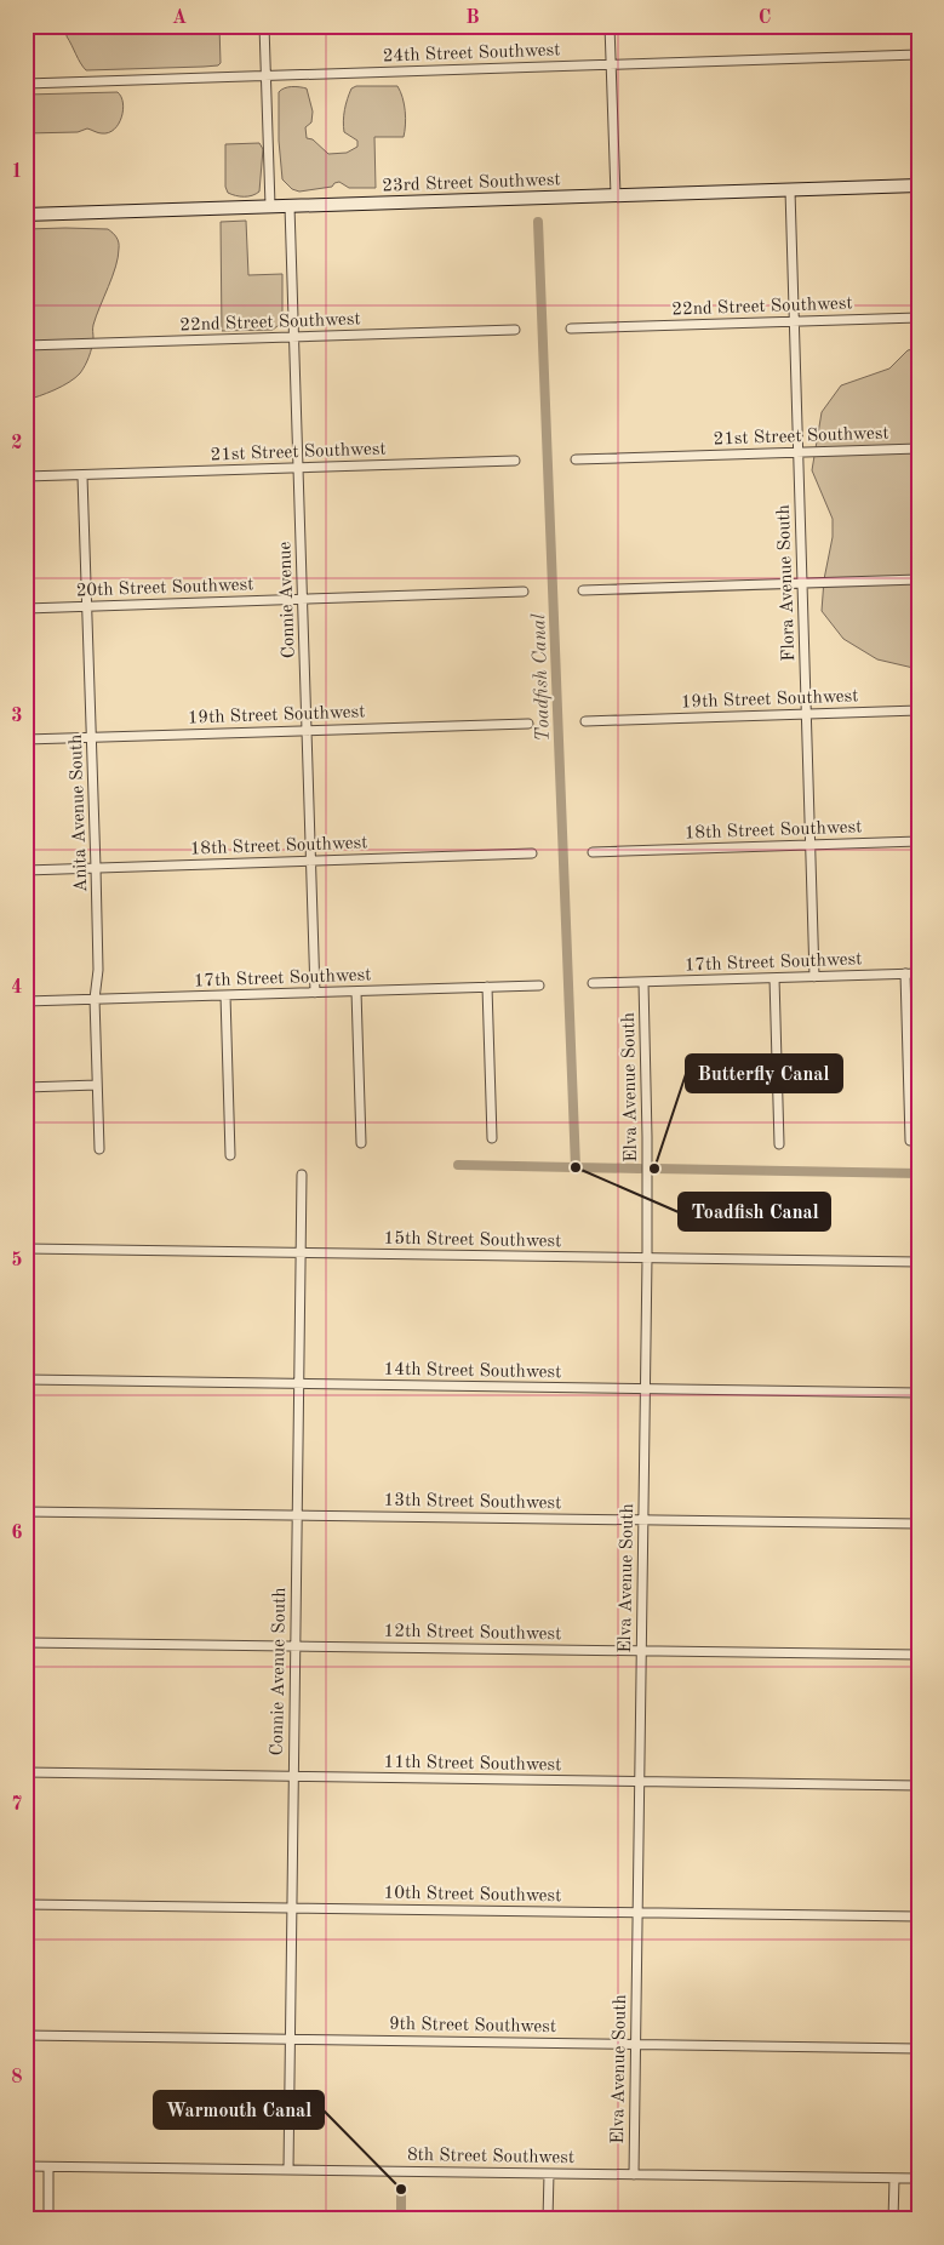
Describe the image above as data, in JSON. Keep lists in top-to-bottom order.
{
  "streets": {
    "street": [
      "24th Street Southwest",
      "23rd Street Southwest",
      "22nd Street Southwest",
      "21st Street Southwest",
      "Flora Avenue South",
      "20th Street Southwest",
      "Connie Avenue",
      "19th Street Southwest",
      "Anita Avenue South",
      "18th Street Southwest",
      "17th Street Southwest",
      "Elva Avenue South",
      "15th Street Southwest",
      "14th Street Southwest",
      "13th Street Southwest",
      "12th Street Southwest",
      "Connie Avenue South",
      "11th Street Southwest",
      "10th Street Southwest",
      "9th Street Southwest",
      "8th Street Southwest"
    ]
  },
  "crossings": [
    ["23rd Street Southwest", "Flora Avenue South"],
    ["23rd Street Southwest", "Connie Avenue"],
    ["22nd Street Southwest", "Flora Avenue South"],
    ["22nd Street Southwest", "Connie Avenue"],
    ["21st Street Southwest", "Flora Avenue South"],
    ["21st Street Southwest", "Connie Avenue"],
    ["21st Street Southwest", "Anita Avenue South"],
    ["Flora Avenue South", "19th Street Southwest"],
    ["Flora Avenue South", "18th Street Southwest"],
    ["Flora Avenue South", "17th Street Southwest"],
    ["20th Street Southwest", "Connie Avenue"],
    ["20th Street Southwest", "Anita Avenue South"],
    ["Connie Avenue", "19th Street Southwest"],
    ["Connie Avenue", "18th Street Southwest"],
    ["Connie Avenue", "17th Street Southwest"],
    ["19th Street Southwest", "Anita Avenue South"],
    ["Anita Avenue South", "18th Street Southwest"],
    ["Anita Avenue South", "17th Street Southwest"],
    ["17th Street Southwest", "Elva Avenue South"],
    ["Elva Avenue South", "15th Street Southwest"],
    ["Elva Avenue South", "14th Street Southwest"],
    ["Elva Avenue South", "13th Street Southwest"],
    ["Elva Avenue South", "12th Street Southwest"],
    ["Elva Avenue South", "11th Street Southwest"],
    ["Elva Avenue South", "10th Street Southwest"],
    ["Elva Avenue South", "9th Street Southwest"],
    ["Elva Avenue South", "8th Street Southwest"],
    ["15th Street Southwest", "Connie Avenue South"],
    ["14th Street Southwest", "Connie Avenue South"],
    ["13th Street Southwest", "Connie Avenue South"],
    ["12th Street Southwest", "Connie Avenue South"],
    ["Connie Avenue South", "11th Street Southwest"],
    ["Connie Avenue South", "10th Street Southwest"],
    ["Connie Avenue South", "9th Street Southwest"],
    ["Connie Avenue South", "8th Street Southwest"]
  ],
  "water": ["Toadfish Canal"],
  "places": ["Toadfish Canal", "Butterfly Canal", "Warmouth Canal"],
  "grid": {
    "columns": ["A", "B", "C"],
    "rows": [
      "1",
      "2",
      "3",
      "4",
      "5",
      "6",
      "7",
      "8"
    ]
  }
}
